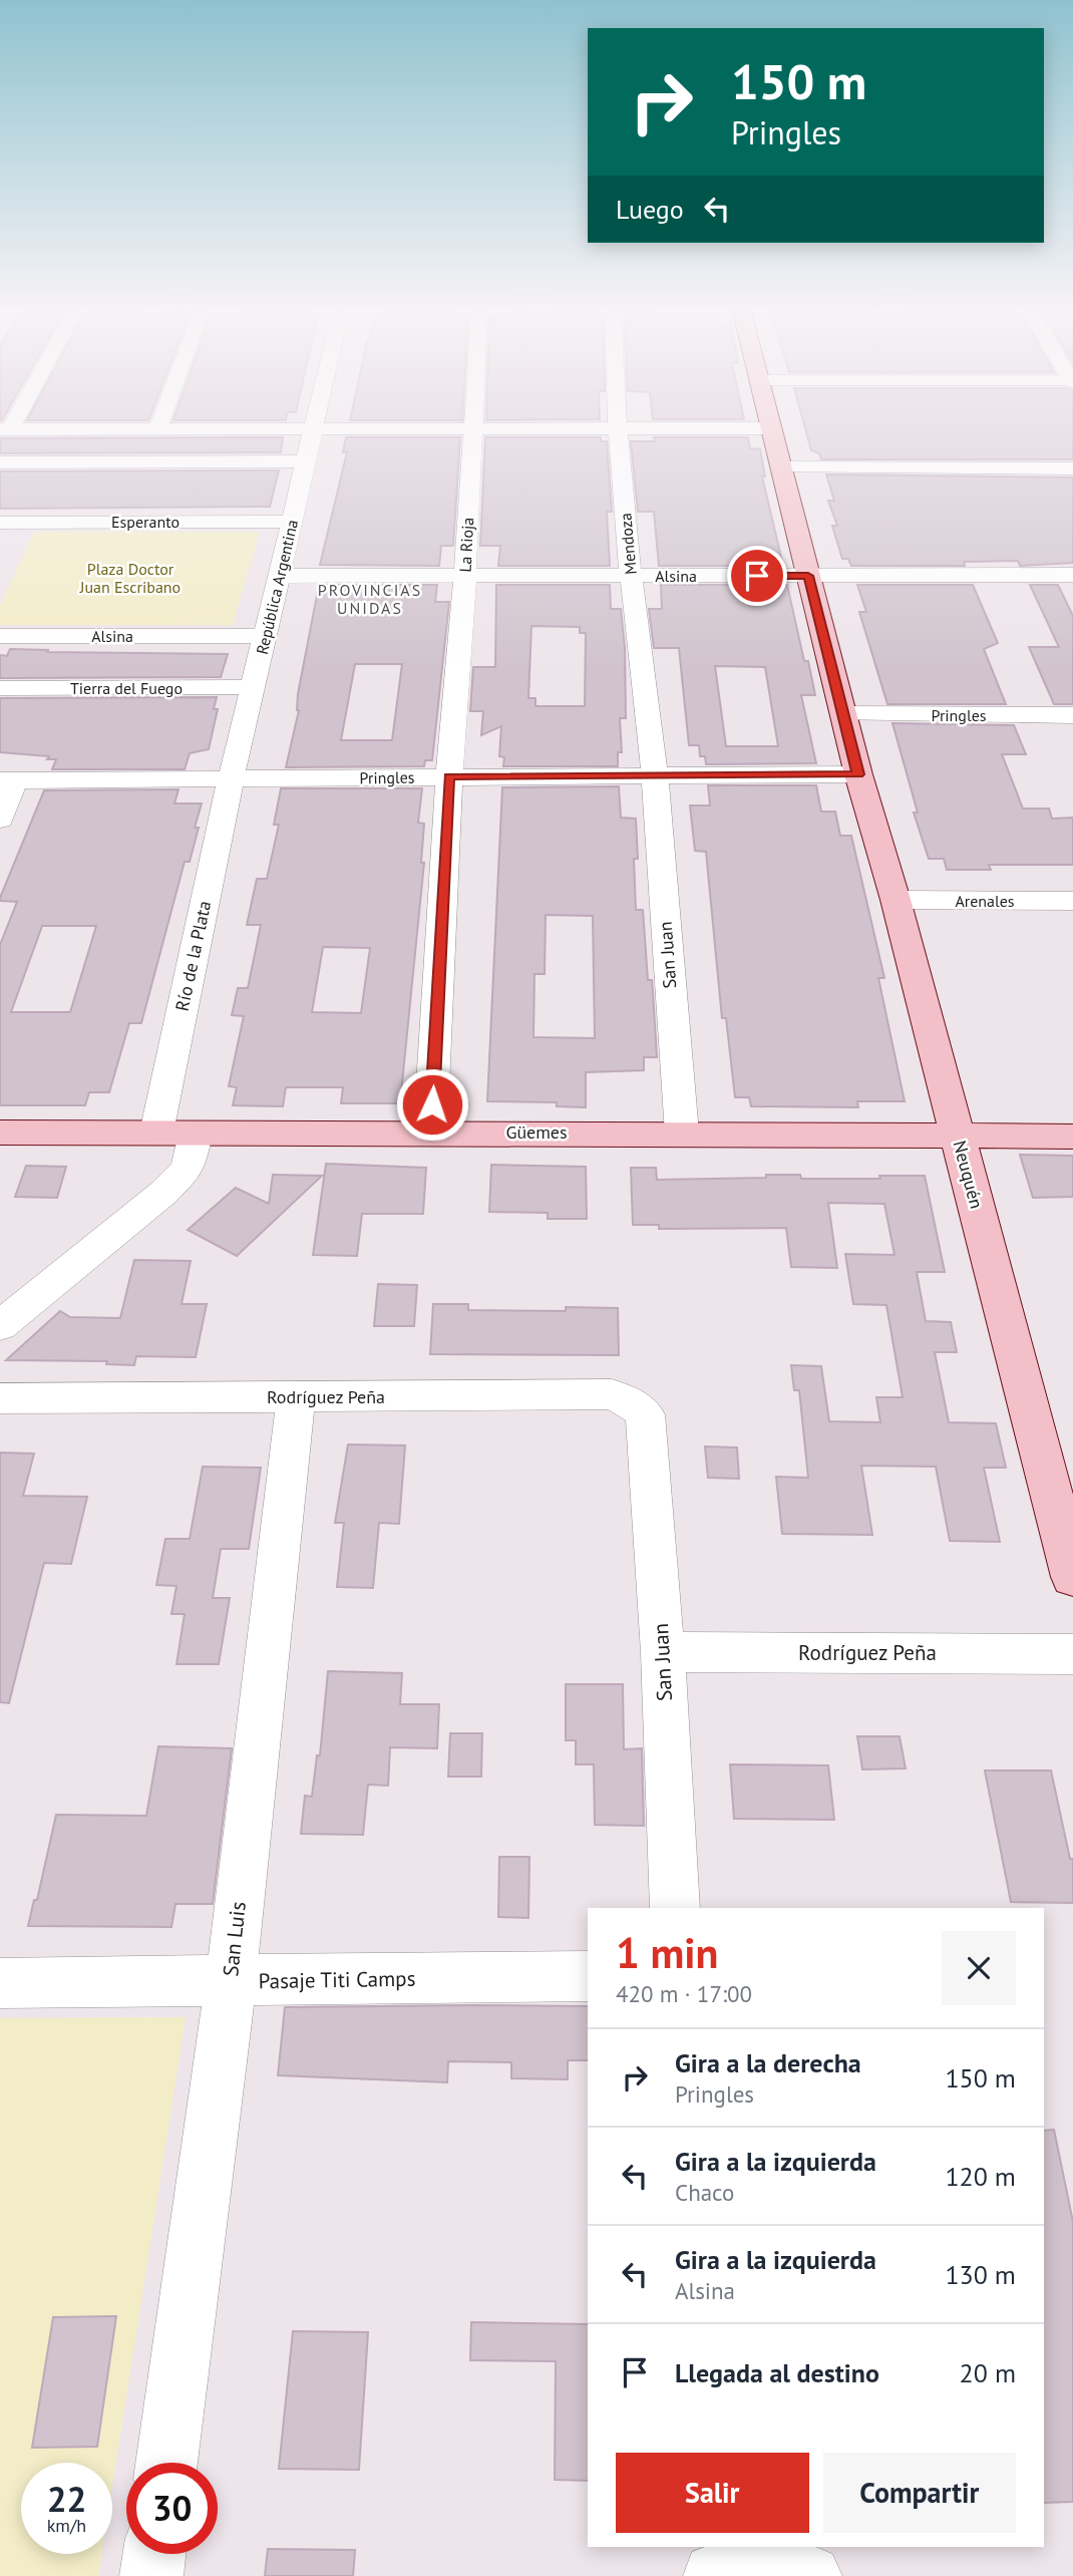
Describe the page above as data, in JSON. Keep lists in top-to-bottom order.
{
  "streets": {
    "main road": ["Güemes", "Neuquén"],
    "street": [
      "Esperanto",
      "Mendoza",
      "La Rioja",
      "Alsina",
      "República Argentina",
      "Tierra del Fuego",
      "Pringles",
      "Arenales",
      "San Juan",
      "Río de la Plata",
      "Rodríguez Peña",
      "San Luis",
      "Pasaje Titi Camps"
    ]
  },
  "crossings": [
    ["Esperanto", "República Argentina"],
    ["Mendoza", "Alsina"],
    ["Mendoza", "Pringles"],
    ["Mendoza", "San Juan"],
    ["La Rioja", "Alsina"],
    ["La Rioja", "Pringles"],
    ["Alsina", "República Argentina"],
    ["Alsina", "Neuquén"],
    ["República Argentina", "Tierra del Fuego"],
    ["República Argentina", "Pringles"],
    ["República Argentina", "Río de la Plata"],
    ["Pringles", "San Juan"],
    ["Pringles", "Río de la Plata"],
    ["Pringles", "Neuquén"],
    ["Arenales", "Neuquén"],
    ["San Juan", "Güemes"],
    ["San Juan", "Rodríguez Peña"],
    ["Río de la Plata", "Güemes"],
    ["Güemes", "Neuquén"],
    ["Rodríguez Peña", "San Luis"],
    ["San Luis", "Pasaje Titi Camps"]
  ],
  "districts": ["PROVINCIAS UNIDAS"],
  "parks": ["Plaza Doctor Juan Escribano"],
  "page": {
    "turn": ["150 m", "Pringles"],
    "then": "Luego",
    "heading": ["1 min", "420 m · 17:00"],
    "list": [
      {
        "name": "Gira a la derecha",
        "note": "Pringles",
        "value": "150 m"
      },
      {
        "name": "Gira a la izquierda",
        "note": "Chaco",
        "value": "120 m"
      },
      {
        "name": "Gira a la izquierda",
        "note": "Alsina",
        "value": "130 m"
      },
      {
        "name": "Llegada al destino",
        "value": "20 m"
      }
    ],
    "buttons": ["Salir", "Compartir"],
    "speed": "22 km/h",
    "limit": "30"
  }
}
